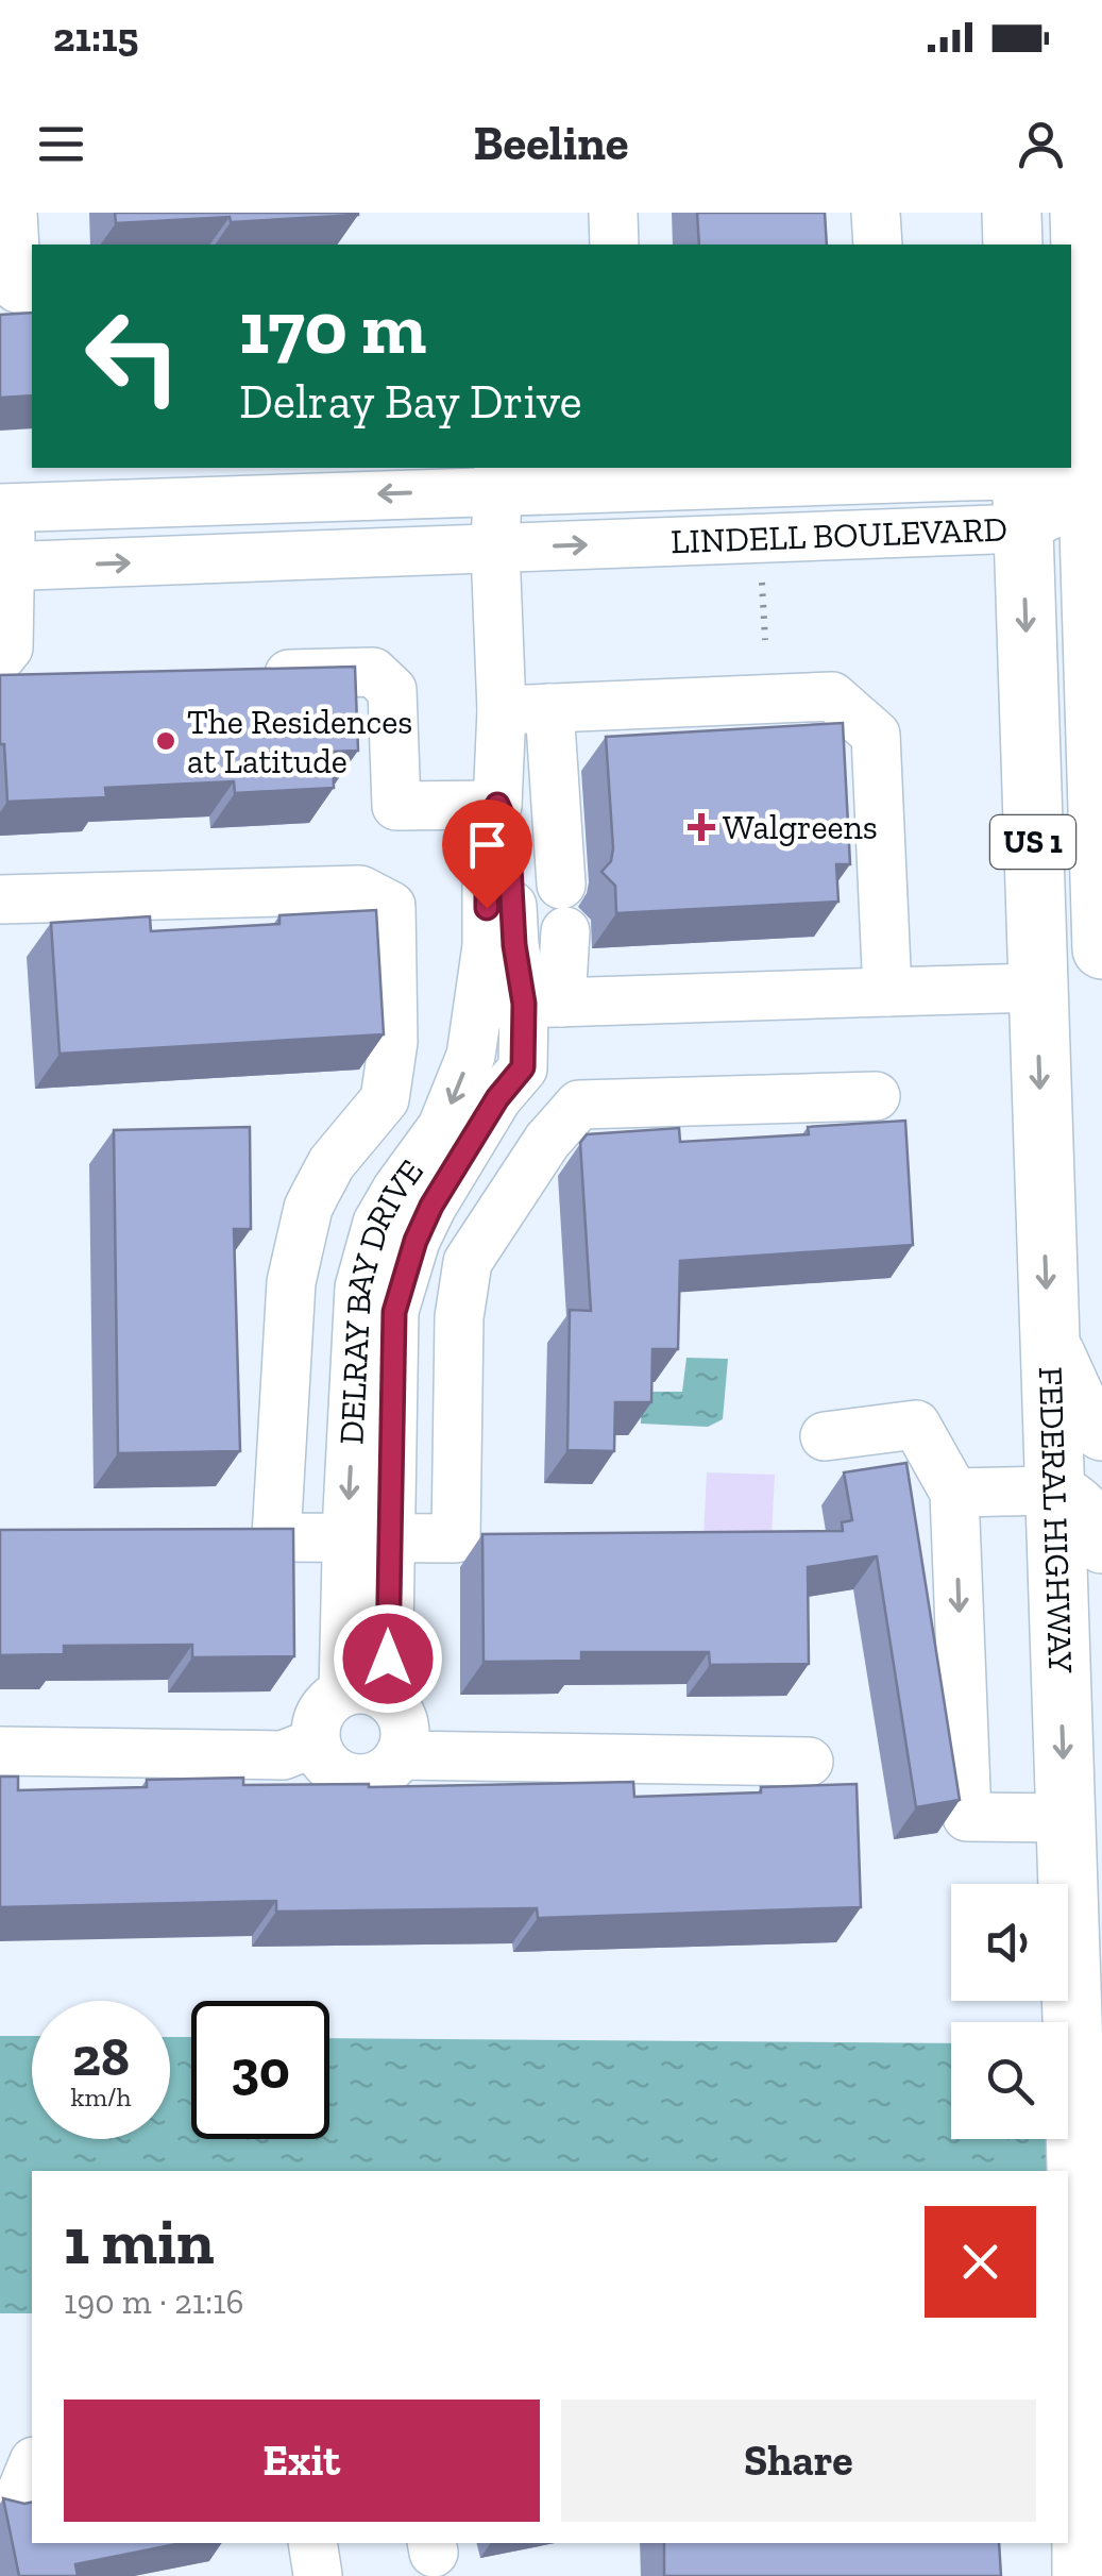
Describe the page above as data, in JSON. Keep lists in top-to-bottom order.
{
  "streets": {
    "main road": ["US 1", "FEDERAL HIGHWAY"],
    "street": ["LINDELL BOULEVARD", "DELRAY BAY DRIVE"]
  },
  "crossings": [
    ["LINDELL BOULEVARD", "US 1"],
    ["LINDELL BOULEVARD", "DELRAY BAY DRIVE"],
    ["LINDELL BOULEVARD", "FEDERAL HIGHWAY"]
  ],
  "places": {
    "other": ["The Residences at Latitude"],
    "health": ["Walgreens"]
  },
  "page": {
    "status": "21:15",
    "header": "Beeline",
    "turn": ["170 m", "Delray Bay Drive"],
    "speed": "28 km/h",
    "limit": "30",
    "heading": ["1 min", "190 m · 21:16"],
    "buttons": ["Exit", "Share"]
  }
}
